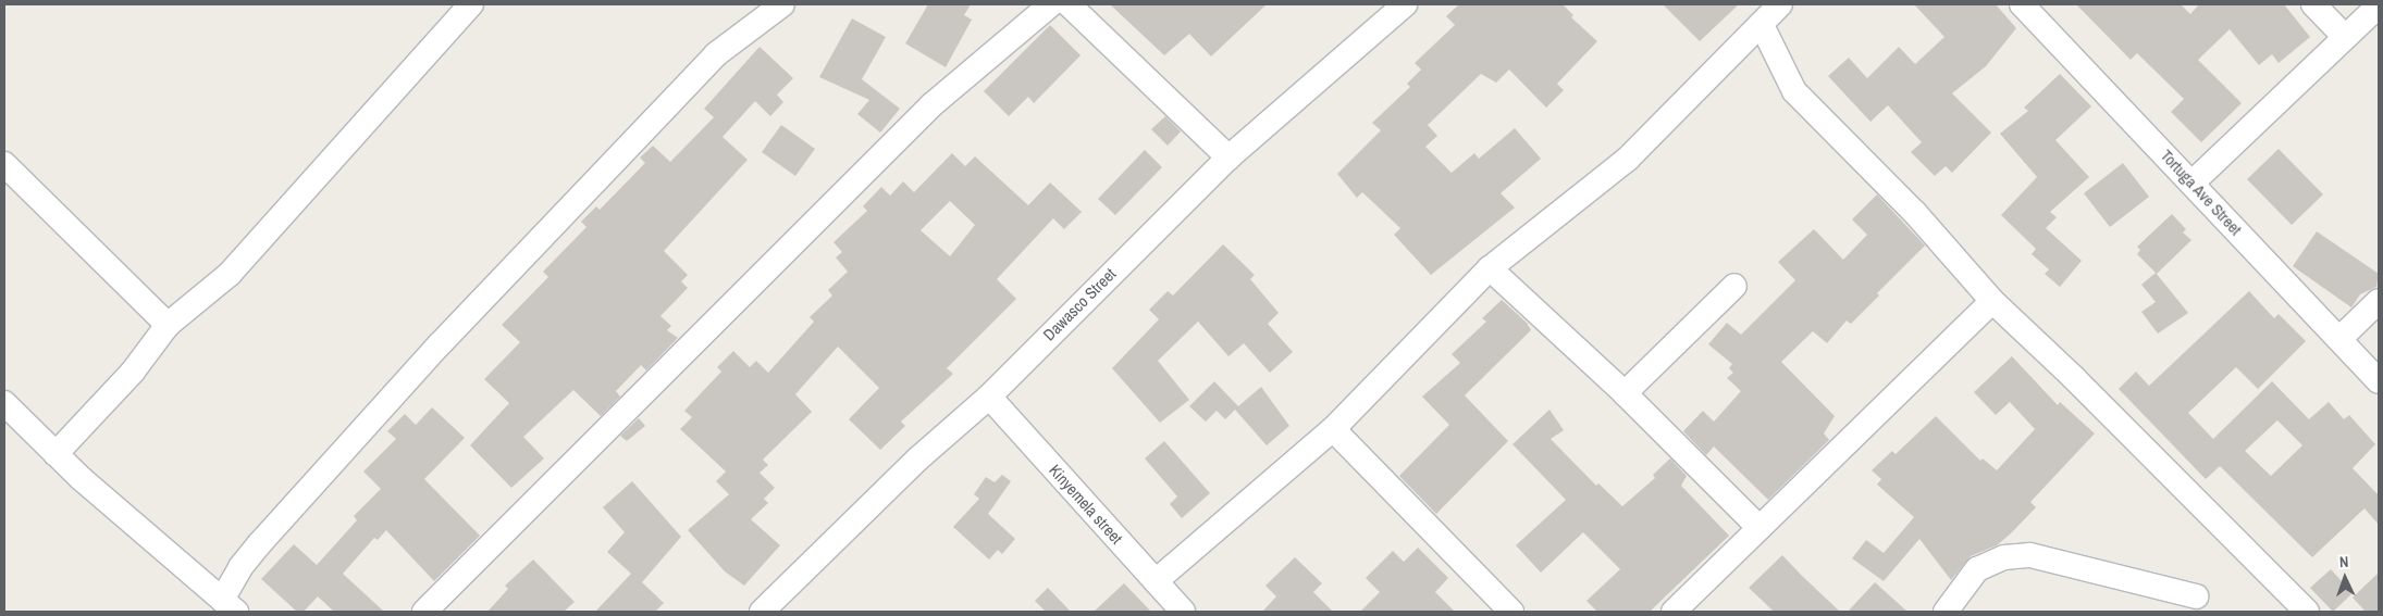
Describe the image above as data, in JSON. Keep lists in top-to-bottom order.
{
  "streets": {
    "street": ["Tortuga Ave Street", "Dawasco Street", "Kinyemela street"]
  },
  "crossings": [
    ["Dawasco Street", "Kinyemela street"]
  ],
  "north": "top"
}
